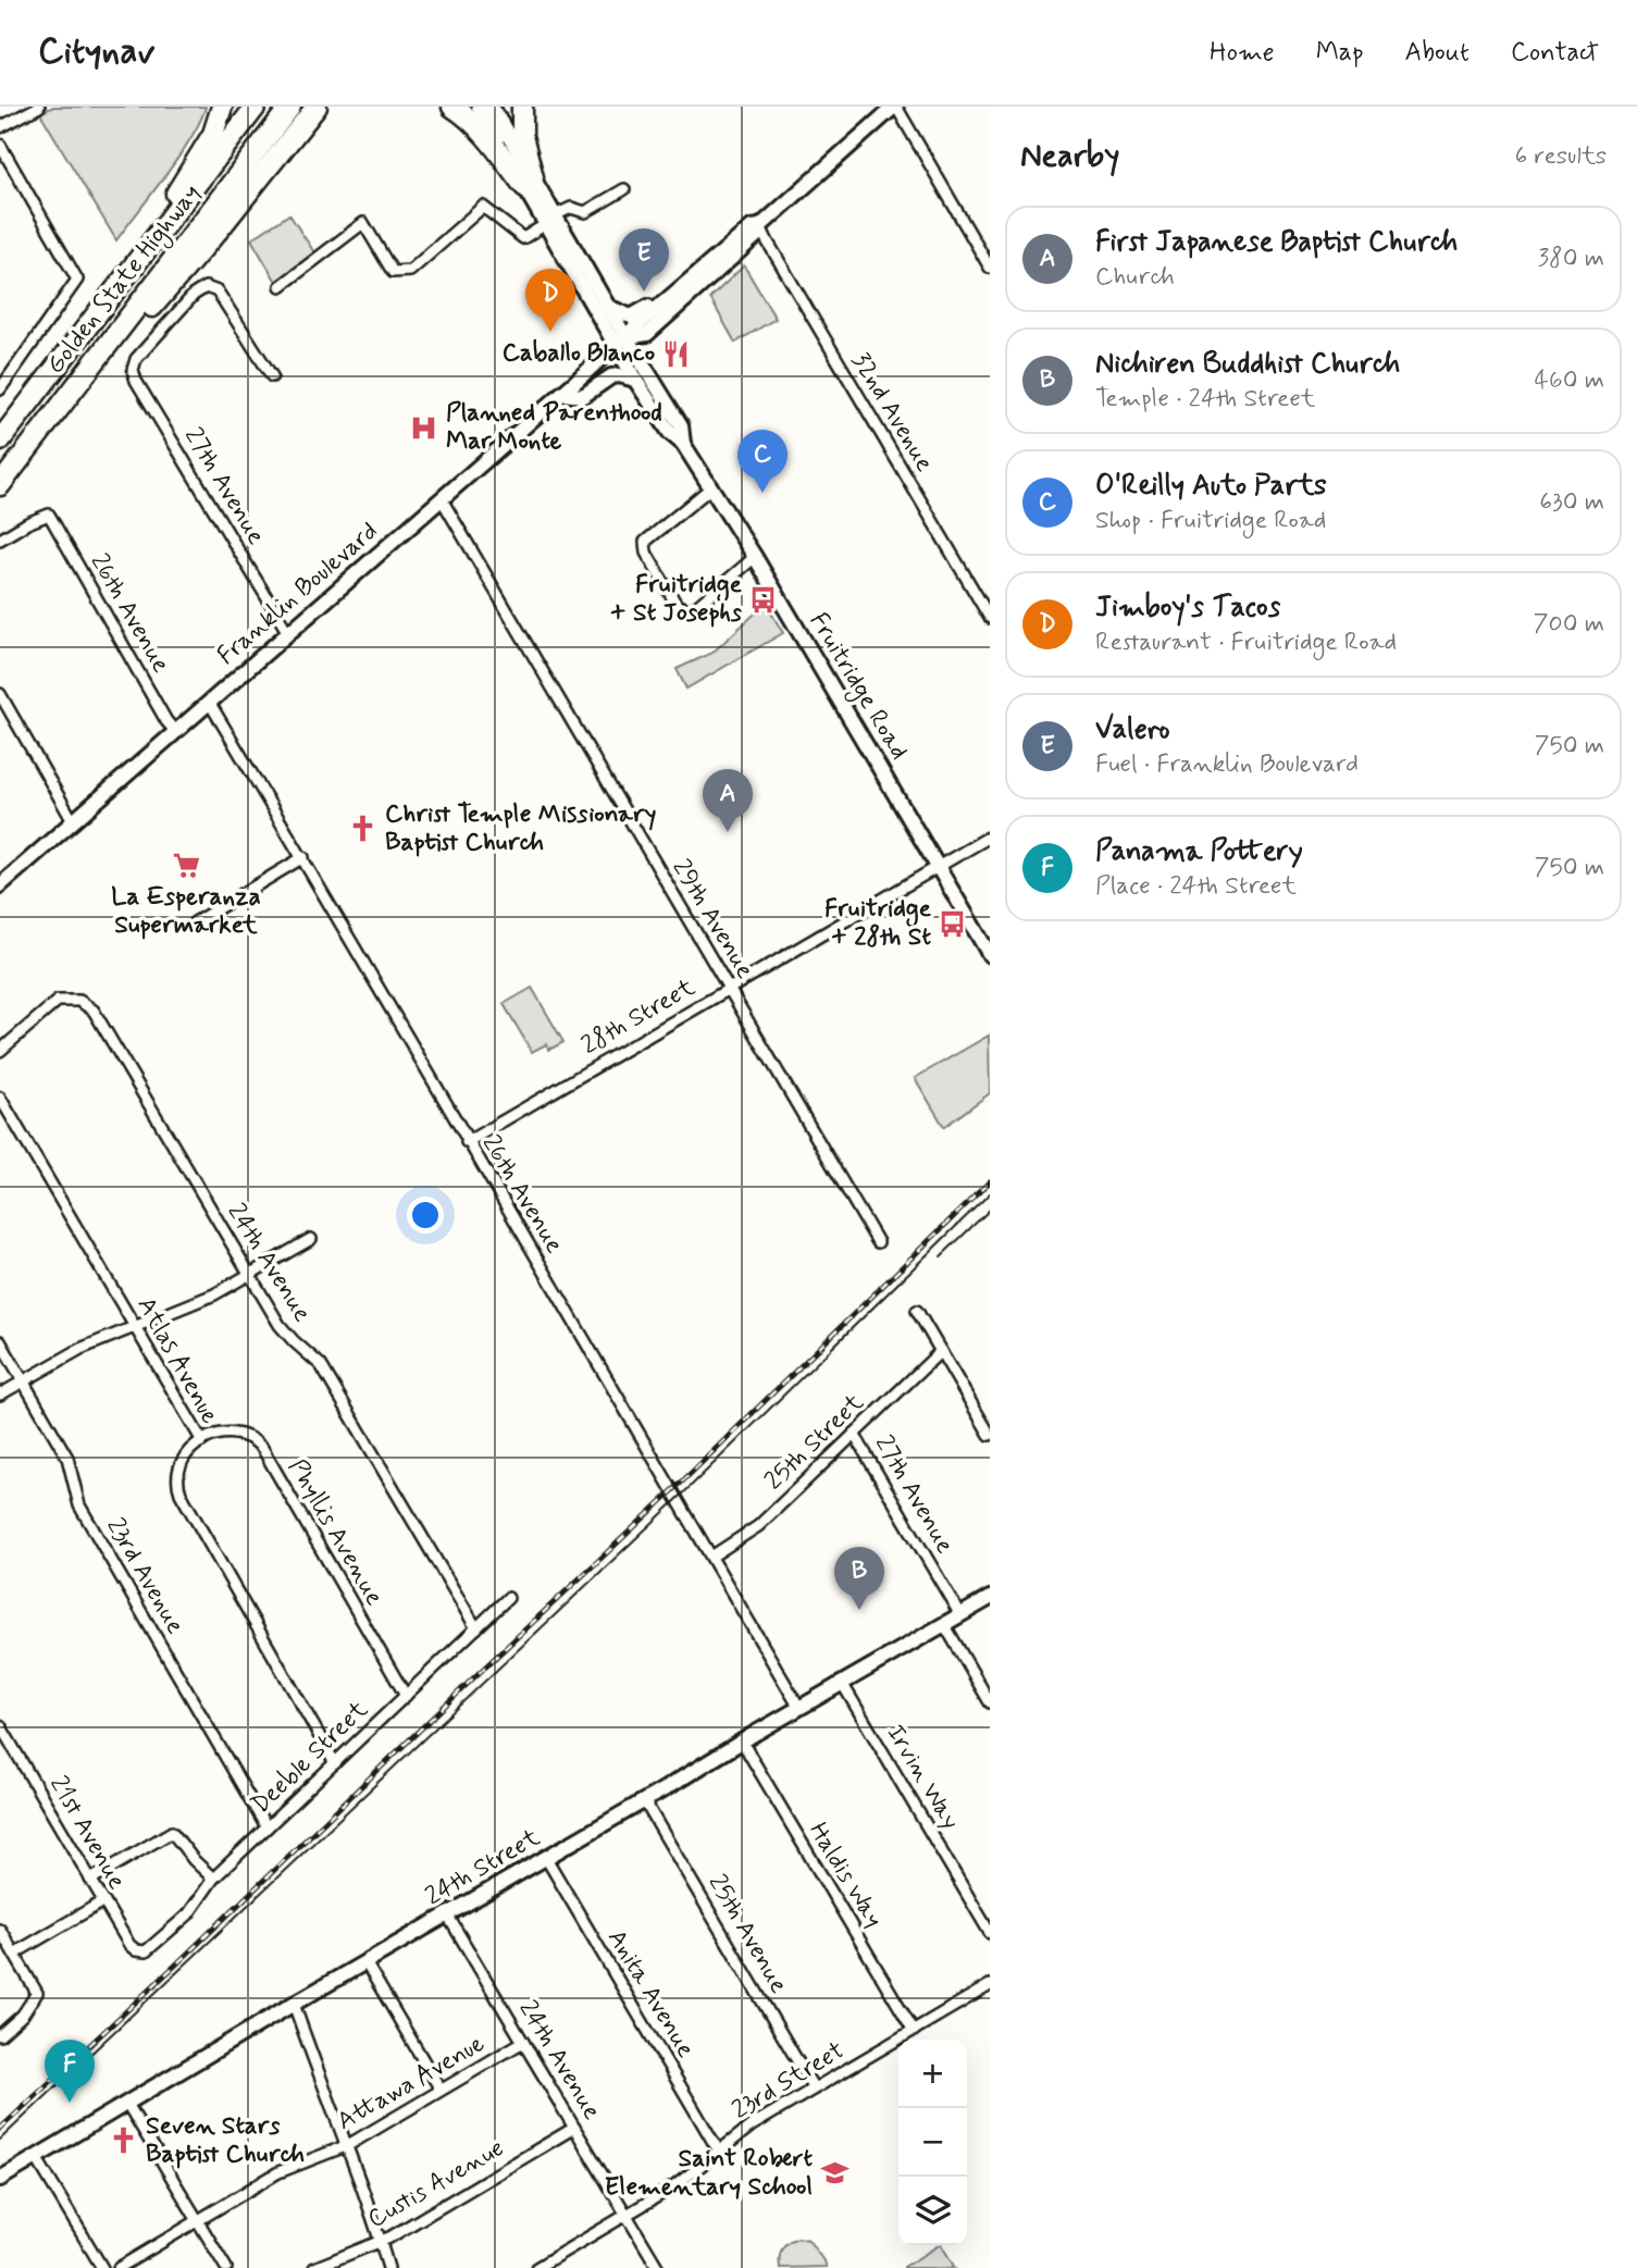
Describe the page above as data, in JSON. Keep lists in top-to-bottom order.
{
  "streets": {
    "highway": ["Golden State Highway"],
    "main road": ["Franklin Boulevard", "Fruitridge Road", "24th Street"],
    "street": [
      "32nd Avenue",
      "27th Avenue",
      "26th Avenue",
      "29th Avenue",
      "28th Street",
      "24th Avenue",
      "Atlas Avenue",
      "25th Street",
      "Phyllis Avenue",
      "23rd Avenue",
      "Deeble Street",
      "Irvin Way",
      "21st Avenue",
      "Haldis Way",
      "25th Avenue",
      "Anita Avenue",
      "23rd Street",
      "Attawa Avenue",
      "Custis Avenue"
    ]
  },
  "crossings": [
    ["32nd Avenue", "Franklin Boulevard"],
    ["27th Avenue", "Franklin Boulevard"],
    ["27th Avenue", "25th Street"],
    ["27th Avenue", "24th Street"],
    ["Franklin Boulevard", "26th Avenue"],
    ["Franklin Boulevard", "Fruitridge Road"],
    ["Franklin Boulevard", "29th Avenue"],
    ["26th Avenue", "28th Street"],
    ["26th Avenue", "25th Street"],
    ["26th Avenue", "24th Street"],
    ["Fruitridge Road", "28th Street"],
    ["29th Avenue", "28th Street"],
    ["24th Avenue", "Deeble Street"],
    ["24th Avenue", "24th Street"],
    ["24th Avenue", "23rd Street"],
    ["24th Avenue", "Attawa Avenue"],
    ["24th Avenue", "Custis Avenue"],
    ["Atlas Avenue", "Phyllis Avenue"],
    ["Atlas Avenue", "Deeble Street"],
    ["Phyllis Avenue", "Deeble Street"],
    ["23rd Avenue", "Deeble Street"],
    ["Deeble Street", "21st Avenue"],
    ["Irvin Way", "24th Street"],
    ["24th Street", "Haldis Way"],
    ["24th Street", "25th Avenue"],
    ["24th Street", "Anita Avenue"],
    ["Haldis Way", "23rd Street"],
    ["25th Avenue", "23rd Street"],
    ["Anita Avenue", "23rd Street"]
  ],
  "places": {
    "restaurant": ["Caballo Blanco"],
    "hospital": ["Planned Parenthood Mar Monte"],
    "bus stop": ["Fruitridge + St Josephs", "Fruitridge + 28th St"],
    "church": ["Christ Temple Missionary Baptist Church", "Seven Stars Baptist Church"],
    "supermarket": ["La Esperanza Supermarket"],
    "school or university": ["Saint Robert Elementary School"]
  },
  "page": {
    "header": "Citynav",
    "nav": [
      "Home",
      "Map",
      "About",
      "Contact"
    ],
    "heading": ["Nearby", "6 results"],
    "list": [
      {
        "mark": "A",
        "name": "First Japanese Baptist Church",
        "note": "Church",
        "value": "380 m"
      },
      {
        "mark": "B",
        "name": "Nichiren Buddhist Church",
        "note": "Temple · 24th Street",
        "value": "460 m"
      },
      {
        "mark": "C",
        "name": "O'Reilly Auto Parts",
        "note": "Shop · Fruitridge Road",
        "value": "630 m"
      },
      {
        "mark": "D",
        "name": "Jimboy's Tacos",
        "note": "Restaurant · Fruitridge Road",
        "value": "700 m"
      },
      {
        "mark": "E",
        "name": "Valero",
        "note": "Fuel · Franklin Boulevard",
        "value": "750 m"
      },
      {
        "mark": "F",
        "name": "Panama Pottery",
        "note": "Place · 24th Street",
        "value": "750 m"
      }
    ],
    "pins": [
      "E",
      "D",
      "C",
      "A",
      "B",
      "F"
    ],
    "map_buttons": ["+", "−"]
  }
}
